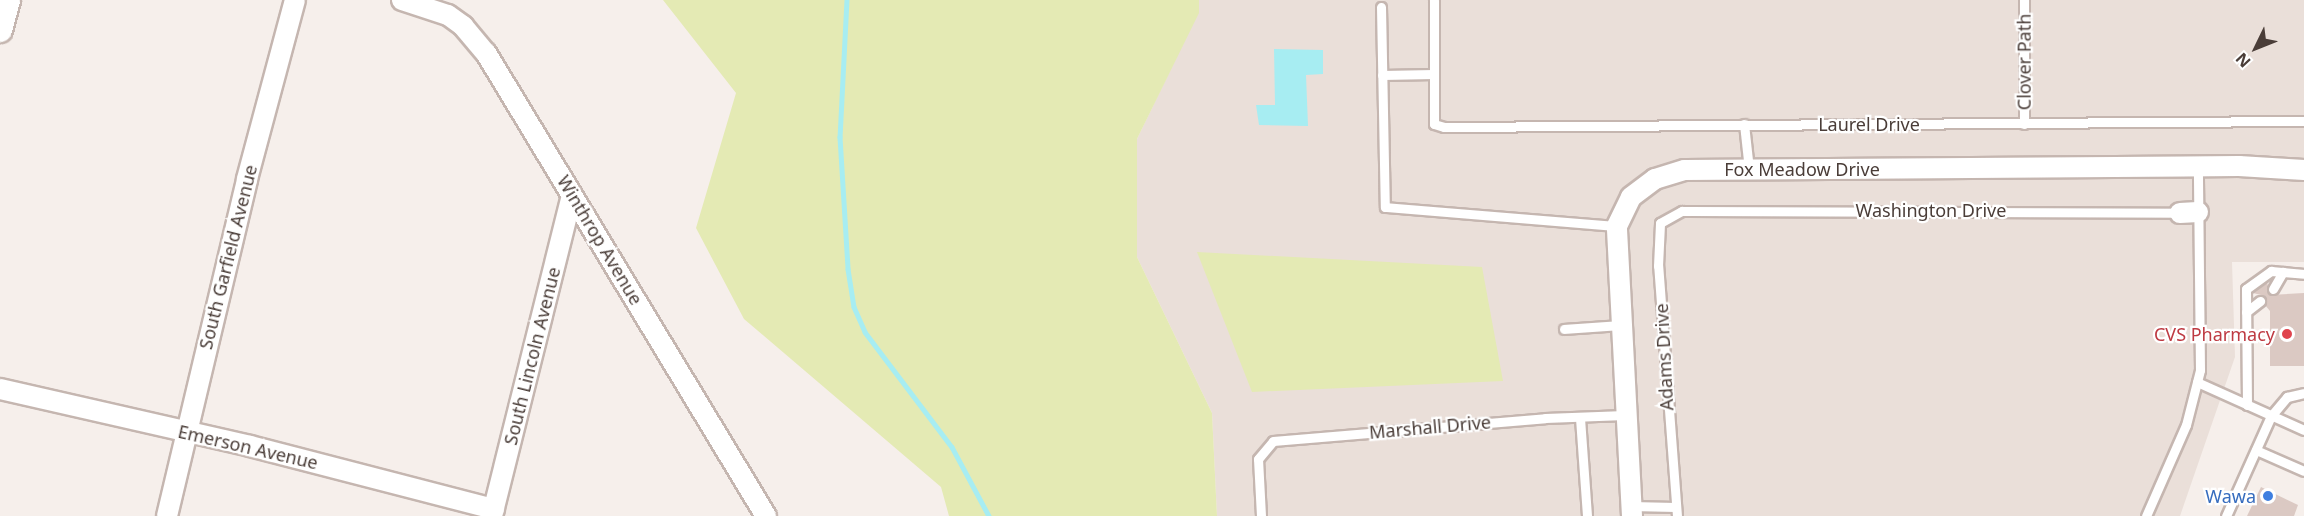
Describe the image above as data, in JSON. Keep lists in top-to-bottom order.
{
  "streets": {
    "street": [
      "Fox Meadow Drive",
      "Winthrop Avenue",
      "South Garfield Avenue",
      "South Lincoln Avenue",
      "Emerson Avenue"
    ],
    "lane": [
      "Clover Path",
      "Laurel Drive",
      "Washington Drive",
      "Adams Drive",
      "Marshall Drive"
    ]
  },
  "crossings": [
    ["Clover Path", "Laurel Drive"],
    ["Fox Meadow Drive", "Marshall Drive"],
    ["Washington Drive", "Adams Drive"],
    ["Winthrop Avenue", "South Lincoln Avenue"],
    ["South Garfield Avenue", "Emerson Avenue"],
    ["South Lincoln Avenue", "Emerson Avenue"]
  ],
  "places": ["CVS Pharmacy", "Wawa"],
  "north": "bottom left"
}
